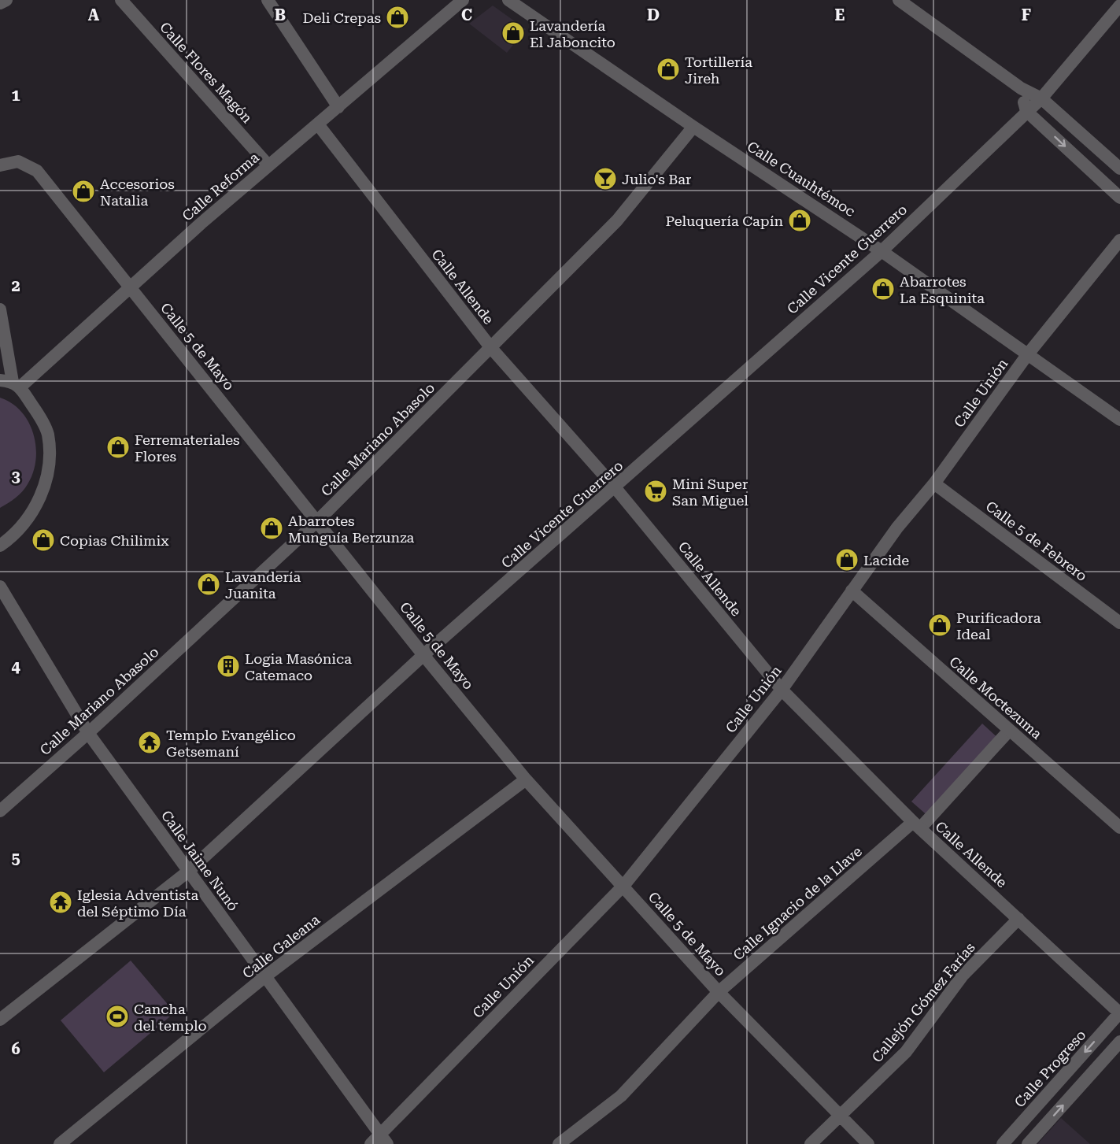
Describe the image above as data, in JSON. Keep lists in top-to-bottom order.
{
  "streets": {
    "street": [
      "Calle Flores Magón",
      "Calle Cuauhtémoc",
      "Calle Reforma",
      "Calle Vicente Guerrero",
      "Calle Allende",
      "Calle 5 de Mayo",
      "Calle Unión",
      "Calle Mariano Abasolo",
      "Calle 5 de Febrero",
      "Calle Moctezuma",
      "Calle Jaime Nunó",
      "Calle Ignacio de la Llave",
      "Calle Galeana",
      "Callejón Gómez Farías",
      "Calle Progreso"
    ]
  },
  "crossings": [
    ["Calle Flores Magón", "Calle Reforma"],
    ["Calle Cuauhtémoc", "Calle Vicente Guerrero"],
    ["Calle Cuauhtémoc", "Calle Unión"],
    ["Calle Cuauhtémoc", "Calle Mariano Abasolo"],
    ["Calle Reforma", "Calle Allende"],
    ["Calle Reforma", "Calle 5 de Mayo"],
    ["Calle Vicente Guerrero", "Calle Allende"],
    ["Calle Vicente Guerrero", "Calle 5 de Mayo"],
    ["Calle Vicente Guerrero", "Calle Jaime Nunó"],
    ["Calle Allende", "Calle Unión"],
    ["Calle Allende", "Calle Mariano Abasolo"],
    ["Calle Allende", "Calle Ignacio de la Llave"],
    ["Calle Allende", "Callejón Gómez Farías"],
    ["Calle Allende", "Calle Progreso"],
    ["Calle 5 de Mayo", "Calle Unión"],
    ["Calle 5 de Mayo", "Calle Mariano Abasolo"],
    ["Calle 5 de Mayo", "Calle Ignacio de la Llave"],
    ["Calle 5 de Mayo", "Calle Galeana"],
    ["Calle 5 de Mayo", "Callejón Gómez Farías"],
    ["Calle Unión", "Calle 5 de Febrero"],
    ["Calle Unión", "Calle Moctezuma"],
    ["Calle Unión", "Calle Jaime Nunó"],
    ["Calle Mariano Abasolo", "Calle Jaime Nunó"],
    ["Calle Moctezuma", "Calle Ignacio de la Llave"],
    ["Calle Jaime Nunó", "Calle Galeana"]
  ],
  "places": {
    "shop": [
      "Deli Crepas",
      "Lavandería El Jaboncito",
      "Tortillería Jireh",
      "Accesorios Natalia",
      "Peluquería Capín",
      "Abarrotes La Esquinita",
      "Ferremateriales Flores",
      "Abarrotes Munguía Berzunza",
      "Copias Chilimix",
      "Lacide",
      "Lavandería Juanita",
      "Purificadora Ideal"
    ],
    "bar": ["Julio's Bar"],
    "supermarket": ["Mini Super San Miguel"],
    "building": ["Logia Masónica Catemaco"],
    "temple": ["Templo Evangélico Getsemaní", "Iglesia Adventista del Séptimo Día"],
    "sports": ["Cancha del templo"]
  },
  "grid": {
    "columns": [
      "A",
      "B",
      "C",
      "D",
      "E",
      "F"
    ],
    "rows": [
      "1",
      "2",
      "3",
      "4",
      "5",
      "6"
    ]
  }
}
